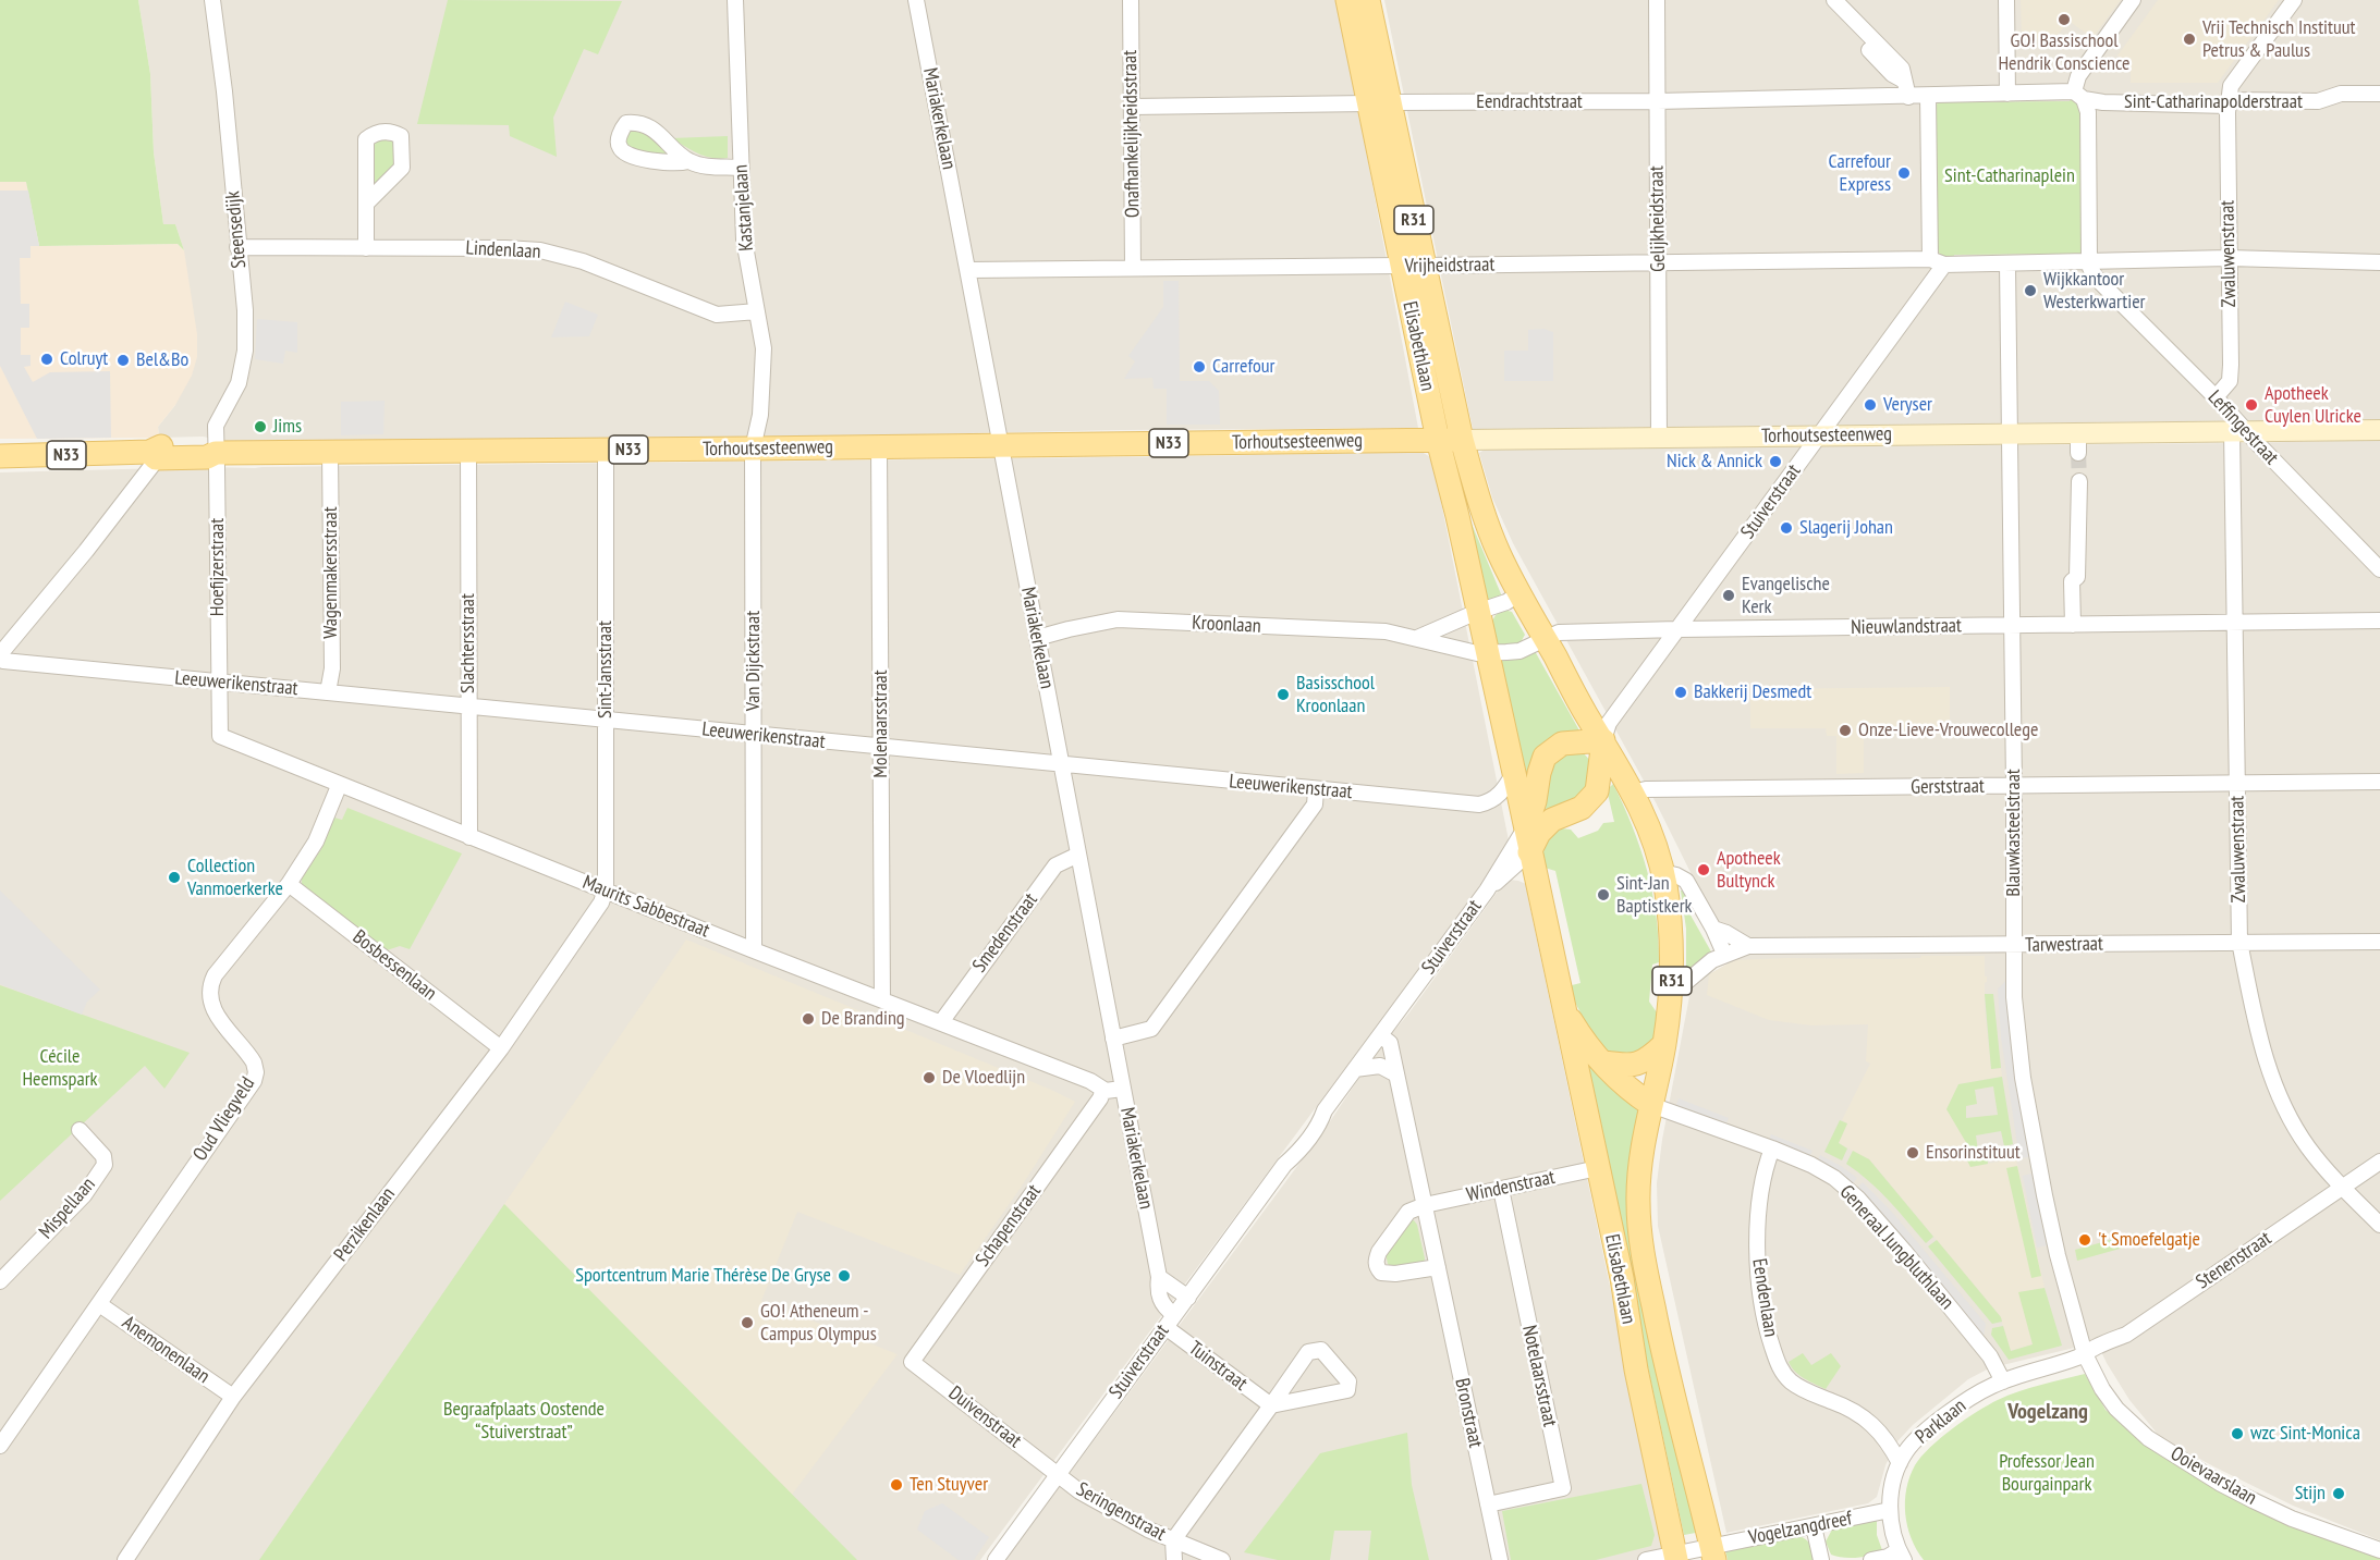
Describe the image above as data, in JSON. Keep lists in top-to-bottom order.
{
  "streets": {
    "main road": [
      "R31",
      "Elisabethlaan",
      "Torhoutsesteenweg",
      "N33"
    ],
    "street": [
      "Eendrachtstraat",
      "Sint-Catharinapolderstraat",
      "Mariakerkelaan",
      "Onafhankelijkheidsstraat",
      "Kastanjelaan",
      "Gelijkheidstraat",
      "Steensedijk",
      "Lindenlaan",
      "Zwaluwenstraat",
      "Vrijheidstraat",
      "Leffingestraat",
      "Stuiverstraat",
      "Hoefijzerstraat",
      "Wagenmakersstraat",
      "Kroonlaan",
      "Nieuwlandstraat",
      "Slachtersstraat",
      "Van Dijckstraat",
      "Sint-Jansstraat",
      "Leeuwerikenstraat",
      "Molenaarsstraat",
      "Gerststraat",
      "Blauwkasteelstraat",
      "Maurits Sabbestraat",
      "Smedenstraat",
      "Tarwestraat",
      "Bosbessenlaan",
      "Oud Vliegveld",
      "Windenstraat",
      "Mispellaan",
      "Perzikenlaan",
      "Schapenstraat",
      "Generaal Jungbluthlaan",
      "Stenenstraat",
      "Eendenlaan",
      "Anemonenlaan",
      "Tuinstraat",
      "Notelaarsstraat",
      "Bronstraat",
      "Duivenstraat",
      "Parklaan",
      "Ooievaarslaan",
      "Seringenstraat",
      "Vogelzangdreef"
    ]
  },
  "crossings": [
    ["Eendrachtstraat", "Onafhankelijkheidsstraat"],
    ["Eendrachtstraat", "Gelijkheidstraat"],
    ["Eendrachtstraat", "Elisabethlaan"],
    ["Sint-Catharinapolderstraat", "Zwaluwenstraat"],
    ["Mariakerkelaan", "Vrijheidstraat"],
    ["Mariakerkelaan", "Torhoutsesteenweg"],
    ["Mariakerkelaan", "Stuiverstraat"],
    ["Mariakerkelaan", "Kroonlaan"],
    ["Mariakerkelaan", "Leeuwerikenstraat"],
    ["Mariakerkelaan", "Smedenstraat"],
    ["Mariakerkelaan", "Tuinstraat"],
    ["Onafhankelijkheidsstraat", "Vrijheidstraat"],
    ["Kastanjelaan", "Lindenlaan"],
    ["Kastanjelaan", "Torhoutsesteenweg"],
    ["Kastanjelaan", "Van Dijckstraat"],
    ["Gelijkheidstraat", "Vrijheidstraat"],
    ["Gelijkheidstraat", "Torhoutsesteenweg"],
    ["Steensedijk", "Lindenlaan"],
    ["Steensedijk", "Torhoutsesteenweg"],
    ["Steensedijk", "Hoefijzerstraat"],
    ["Zwaluwenstraat", "Leffingestraat"],
    ["Zwaluwenstraat", "Torhoutsesteenweg"],
    ["Zwaluwenstraat", "Nieuwlandstraat"],
    ["Zwaluwenstraat", "Gerststraat"],
    ["Zwaluwenstraat", "Tarwestraat"],
    ["Zwaluwenstraat", "Stenenstraat"],
    ["Vrijheidstraat", "Elisabethlaan"],
    ["Vrijheidstraat", "Stuiverstraat"],
    ["Elisabethlaan", "Torhoutsesteenweg"],
    ["Elisabethlaan", "Stuiverstraat"],
    ["Elisabethlaan", "Kroonlaan"],
    ["Elisabethlaan", "Nieuwlandstraat"],
    ["Elisabethlaan", "Leeuwerikenstraat"],
    ["Elisabethlaan", "Gerststraat"],
    ["Elisabethlaan", "Tarwestraat"],
    ["Elisabethlaan", "Windenstraat"],
    ["Elisabethlaan", "Generaal Jungbluthlaan"],
    ["Elisabethlaan", "Vogelzangdreef"],
    ["Leffingestraat", "Torhoutsesteenweg"],
    ["Torhoutsesteenweg", "Stuiverstraat"],
    ["Torhoutsesteenweg", "Hoefijzerstraat"],
    ["Torhoutsesteenweg", "Wagenmakersstraat"],
    ["Torhoutsesteenweg", "Slachtersstraat"],
    ["Torhoutsesteenweg", "Van Dijckstraat"],
    ["Torhoutsesteenweg", "Sint-Jansstraat"],
    ["Torhoutsesteenweg", "Molenaarsstraat"],
    ["Torhoutsesteenweg", "Blauwkasteelstraat"],
    ["Stuiverstraat", "Nieuwlandstraat"],
    ["Stuiverstraat", "Tuinstraat"],
    ["Stuiverstraat", "Bronstraat"],
    ["Stuiverstraat", "Duivenstraat"],
    ["Stuiverstraat", "Seringenstraat"],
    ["Hoefijzerstraat", "Leeuwerikenstraat"],
    ["Hoefijzerstraat", "Maurits Sabbestraat"],
    ["Wagenmakersstraat", "Leeuwerikenstraat"],
    ["Nieuwlandstraat", "Blauwkasteelstraat"],
    ["Slachtersstraat", "Leeuwerikenstraat"],
    ["Slachtersstraat", "Maurits Sabbestraat"],
    ["Van Dijckstraat", "Leeuwerikenstraat"],
    ["Van Dijckstraat", "Maurits Sabbestraat"],
    ["Sint-Jansstraat", "Leeuwerikenstraat"],
    ["Sint-Jansstraat", "Maurits Sabbestraat"],
    ["Sint-Jansstraat", "Perzikenlaan"],
    ["Leeuwerikenstraat", "Molenaarsstraat"],
    ["Leeuwerikenstraat", "Maurits Sabbestraat"],
    ["Molenaarsstraat", "Maurits Sabbestraat"],
    ["Gerststraat", "Blauwkasteelstraat"],
    ["Blauwkasteelstraat", "Tarwestraat"],
    ["Blauwkasteelstraat", "Stenenstraat"],
    ["Blauwkasteelstraat", "Parklaan"],
    ["Blauwkasteelstraat", "Ooievaarslaan"],
    ["Maurits Sabbestraat", "Smedenstraat"],
    ["Maurits Sabbestraat", "Oud Vliegveld"],
    ["Maurits Sabbestraat", "Perzikenlaan"],
    ["Maurits Sabbestraat", "Schapenstraat"],
    ["Bosbessenlaan", "Oud Vliegveld"],
    ["Bosbessenlaan", "Perzikenlaan"],
    ["Oud Vliegveld", "Anemonenlaan"],
    ["Windenstraat", "Notelaarsstraat"],
    ["Windenstraat", "Bronstraat"],
    ["Perzikenlaan", "Anemonenlaan"],
    ["Schapenstraat", "Duivenstraat"],
    ["Generaal Jungbluthlaan", "Eendenlaan"],
    ["Generaal Jungbluthlaan", "Parklaan"],
    ["Stenenstraat", "Parklaan"],
    ["Stenenstraat", "Ooievaarslaan"],
    ["Eendenlaan", "Parklaan"],
    ["Notelaarsstraat", "Bronstraat"],
    ["Duivenstraat", "Seringenstraat"],
    ["Parklaan", "Ooievaarslaan"],
    ["Parklaan", "Vogelzangdreef"]
  ],
  "districts": ["Vogelzang"],
  "parks": [
    "Sint-Catharinaplein",
    "Cécile Heemspark",
    "Begraafplaats Oostende “Stuiverstraat”",
    "Professor Jean Bourgainpark"
  ],
  "places": [
    "GO! Bassischool Hendrik Conscience",
    "Vrij Technisch Instituut Petrus & Paulus",
    "Carrefour Express",
    "Wijkkantoor Westerkwartier",
    "Colruyt",
    "Bel&Bo",
    "Carrefour",
    "Veryser",
    "Apotheek Cuylen Ulricke",
    "Jims",
    "Nick & Annick",
    "Slagerij Johan",
    "Evangelische Kerk",
    "Bakkerij Desmedt",
    "Basisschool Kroonlaan",
    "Onze-Lieve-Vrouwecollege",
    "Apotheek Bultynck",
    "Collection Vanmoerkerke",
    "Sint-Jan Baptistkerk",
    "De Branding",
    "De Vloedlijn",
    "Ensorinstituut",
    "'t Smoefelgatje",
    "Sportcentrum Marie Thérèse De Gryse",
    "GO! Atheneum - Campus Olympus",
    "wzc Sint-Monica",
    "Ten Stuyver",
    "Stijn"
  ]
}
